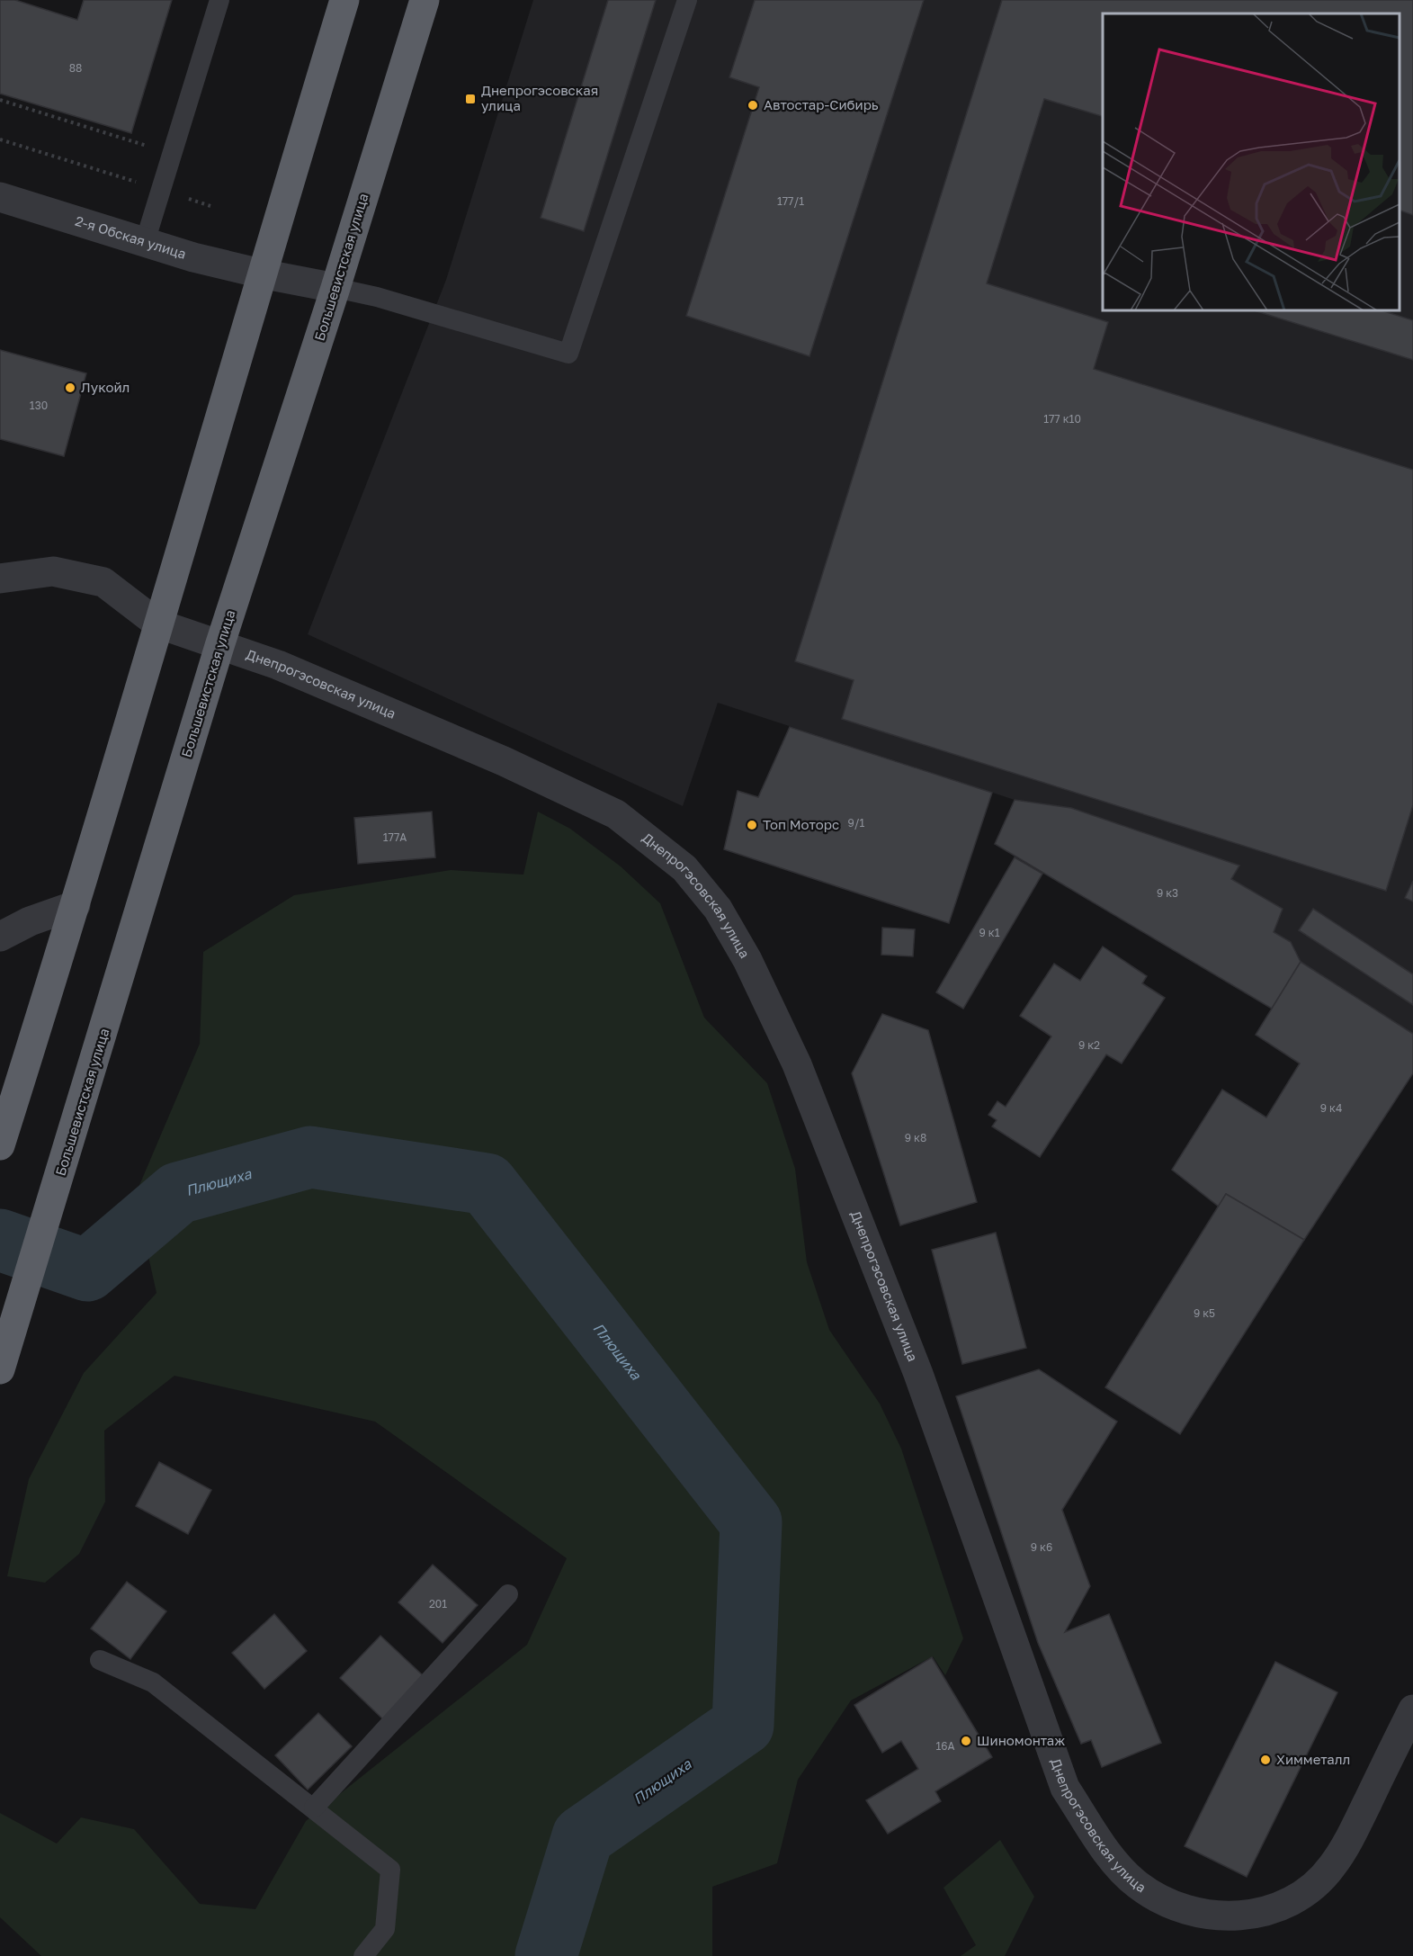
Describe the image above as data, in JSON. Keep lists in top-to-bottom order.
{
  "streets": {
    "highway": ["Большевистская улица"],
    "street": ["2-я Обская улица", "Днепрогэсовская улица"]
  },
  "crossings": [
    ["2-я Обская улица", "Большевистская улица"],
    ["Большевистская улица", "Днепрогэсовская улица"]
  ],
  "water": ["Плющиха"],
  "places": {
    "transit": ["Днепрогэсовская улица"],
    "other": [
      "Автостар-Сибирь",
      "Лукойл",
      "Топ Моторс",
      "Шиномонтаж",
      "Химметалл"
    ]
  },
  "house_numbers": [
    "88",
    "177/1",
    "130",
    "177 к10",
    "9/1",
    "177А",
    "9 к3",
    "9 к1",
    "9 к2",
    "9 к4",
    "9 к8",
    "9 к5",
    "9 к6",
    "201",
    "16А"
  ]
}
